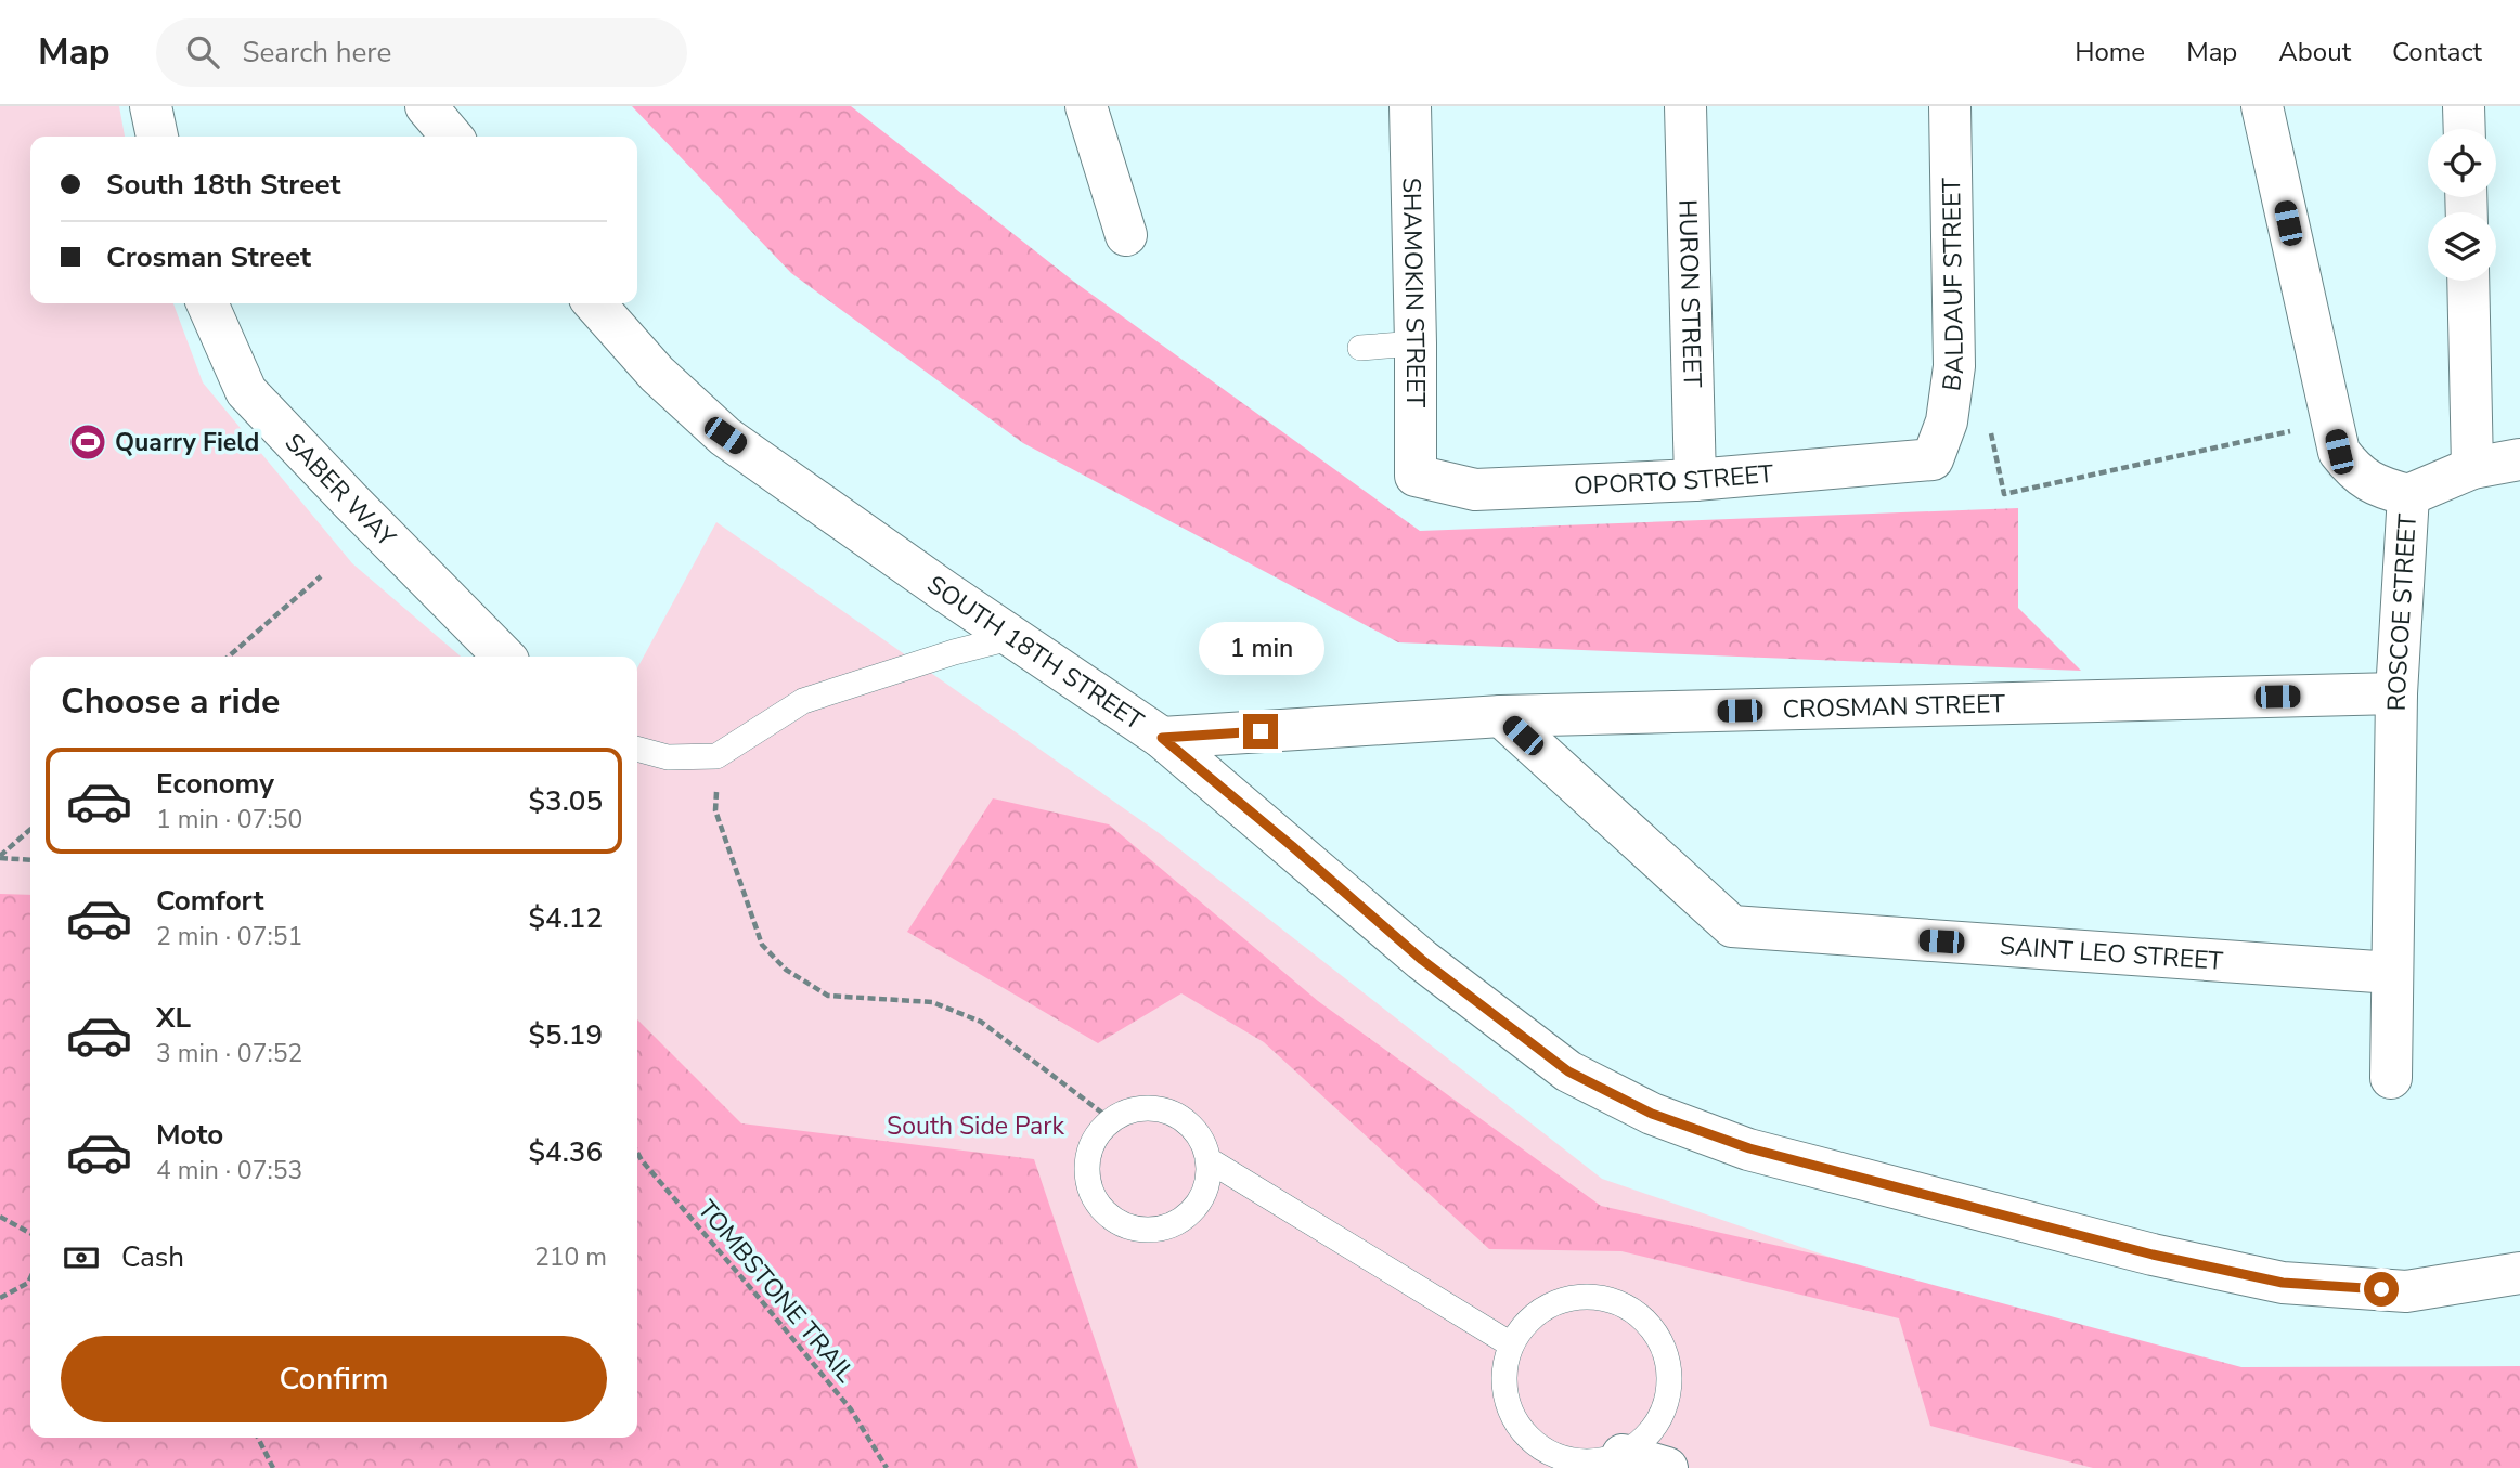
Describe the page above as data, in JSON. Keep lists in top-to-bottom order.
{
  "streets": {
    "street": [
      "BALDAUF STREET",
      "SHAMOKIN STREET",
      "HURON STREET",
      "OPORTO STREET",
      "SABER WAY",
      "ROSCOE STREET",
      "SOUTH 18TH STREET",
      "CROSMAN STREET",
      "SAINT LEO STREET"
    ],
    "path": ["TOMBSTONE TRAIL"]
  },
  "crossings": [
    ["BALDAUF STREET", "OPORTO STREET"],
    ["SHAMOKIN STREET", "OPORTO STREET"],
    ["HURON STREET", "OPORTO STREET"],
    ["ROSCOE STREET", "CROSMAN STREET"],
    ["ROSCOE STREET", "SAINT LEO STREET"],
    ["SOUTH 18TH STREET", "CROSMAN STREET"],
    ["CROSMAN STREET", "SAINT LEO STREET"]
  ],
  "parks": ["South Side Park"],
  "places": {
    "sports": ["Quarry Field"]
  },
  "page": {
    "header": "Map",
    "search": "Search here",
    "nav": [
      "Home",
      "Map",
      "About",
      "Contact"
    ],
    "banner": ["South 18th Street", "Crosman Street"],
    "bubble": "1 min",
    "heading": "Choose a ride",
    "list": [
      {
        "name": "Economy",
        "note": "1 min · 07:50",
        "value": "$3.05"
      },
      {
        "name": "Comfort",
        "note": "2 min · 07:51",
        "value": "$4.12"
      },
      {
        "name": "XL",
        "note": "3 min · 07:52",
        "value": "$5.19"
      },
      {
        "name": "Moto",
        "note": "4 min · 07:53",
        "value": "$4.36"
      }
    ],
    "pay": ["Cash", "210 m"],
    "buttons": "Confirm"
  }
}
